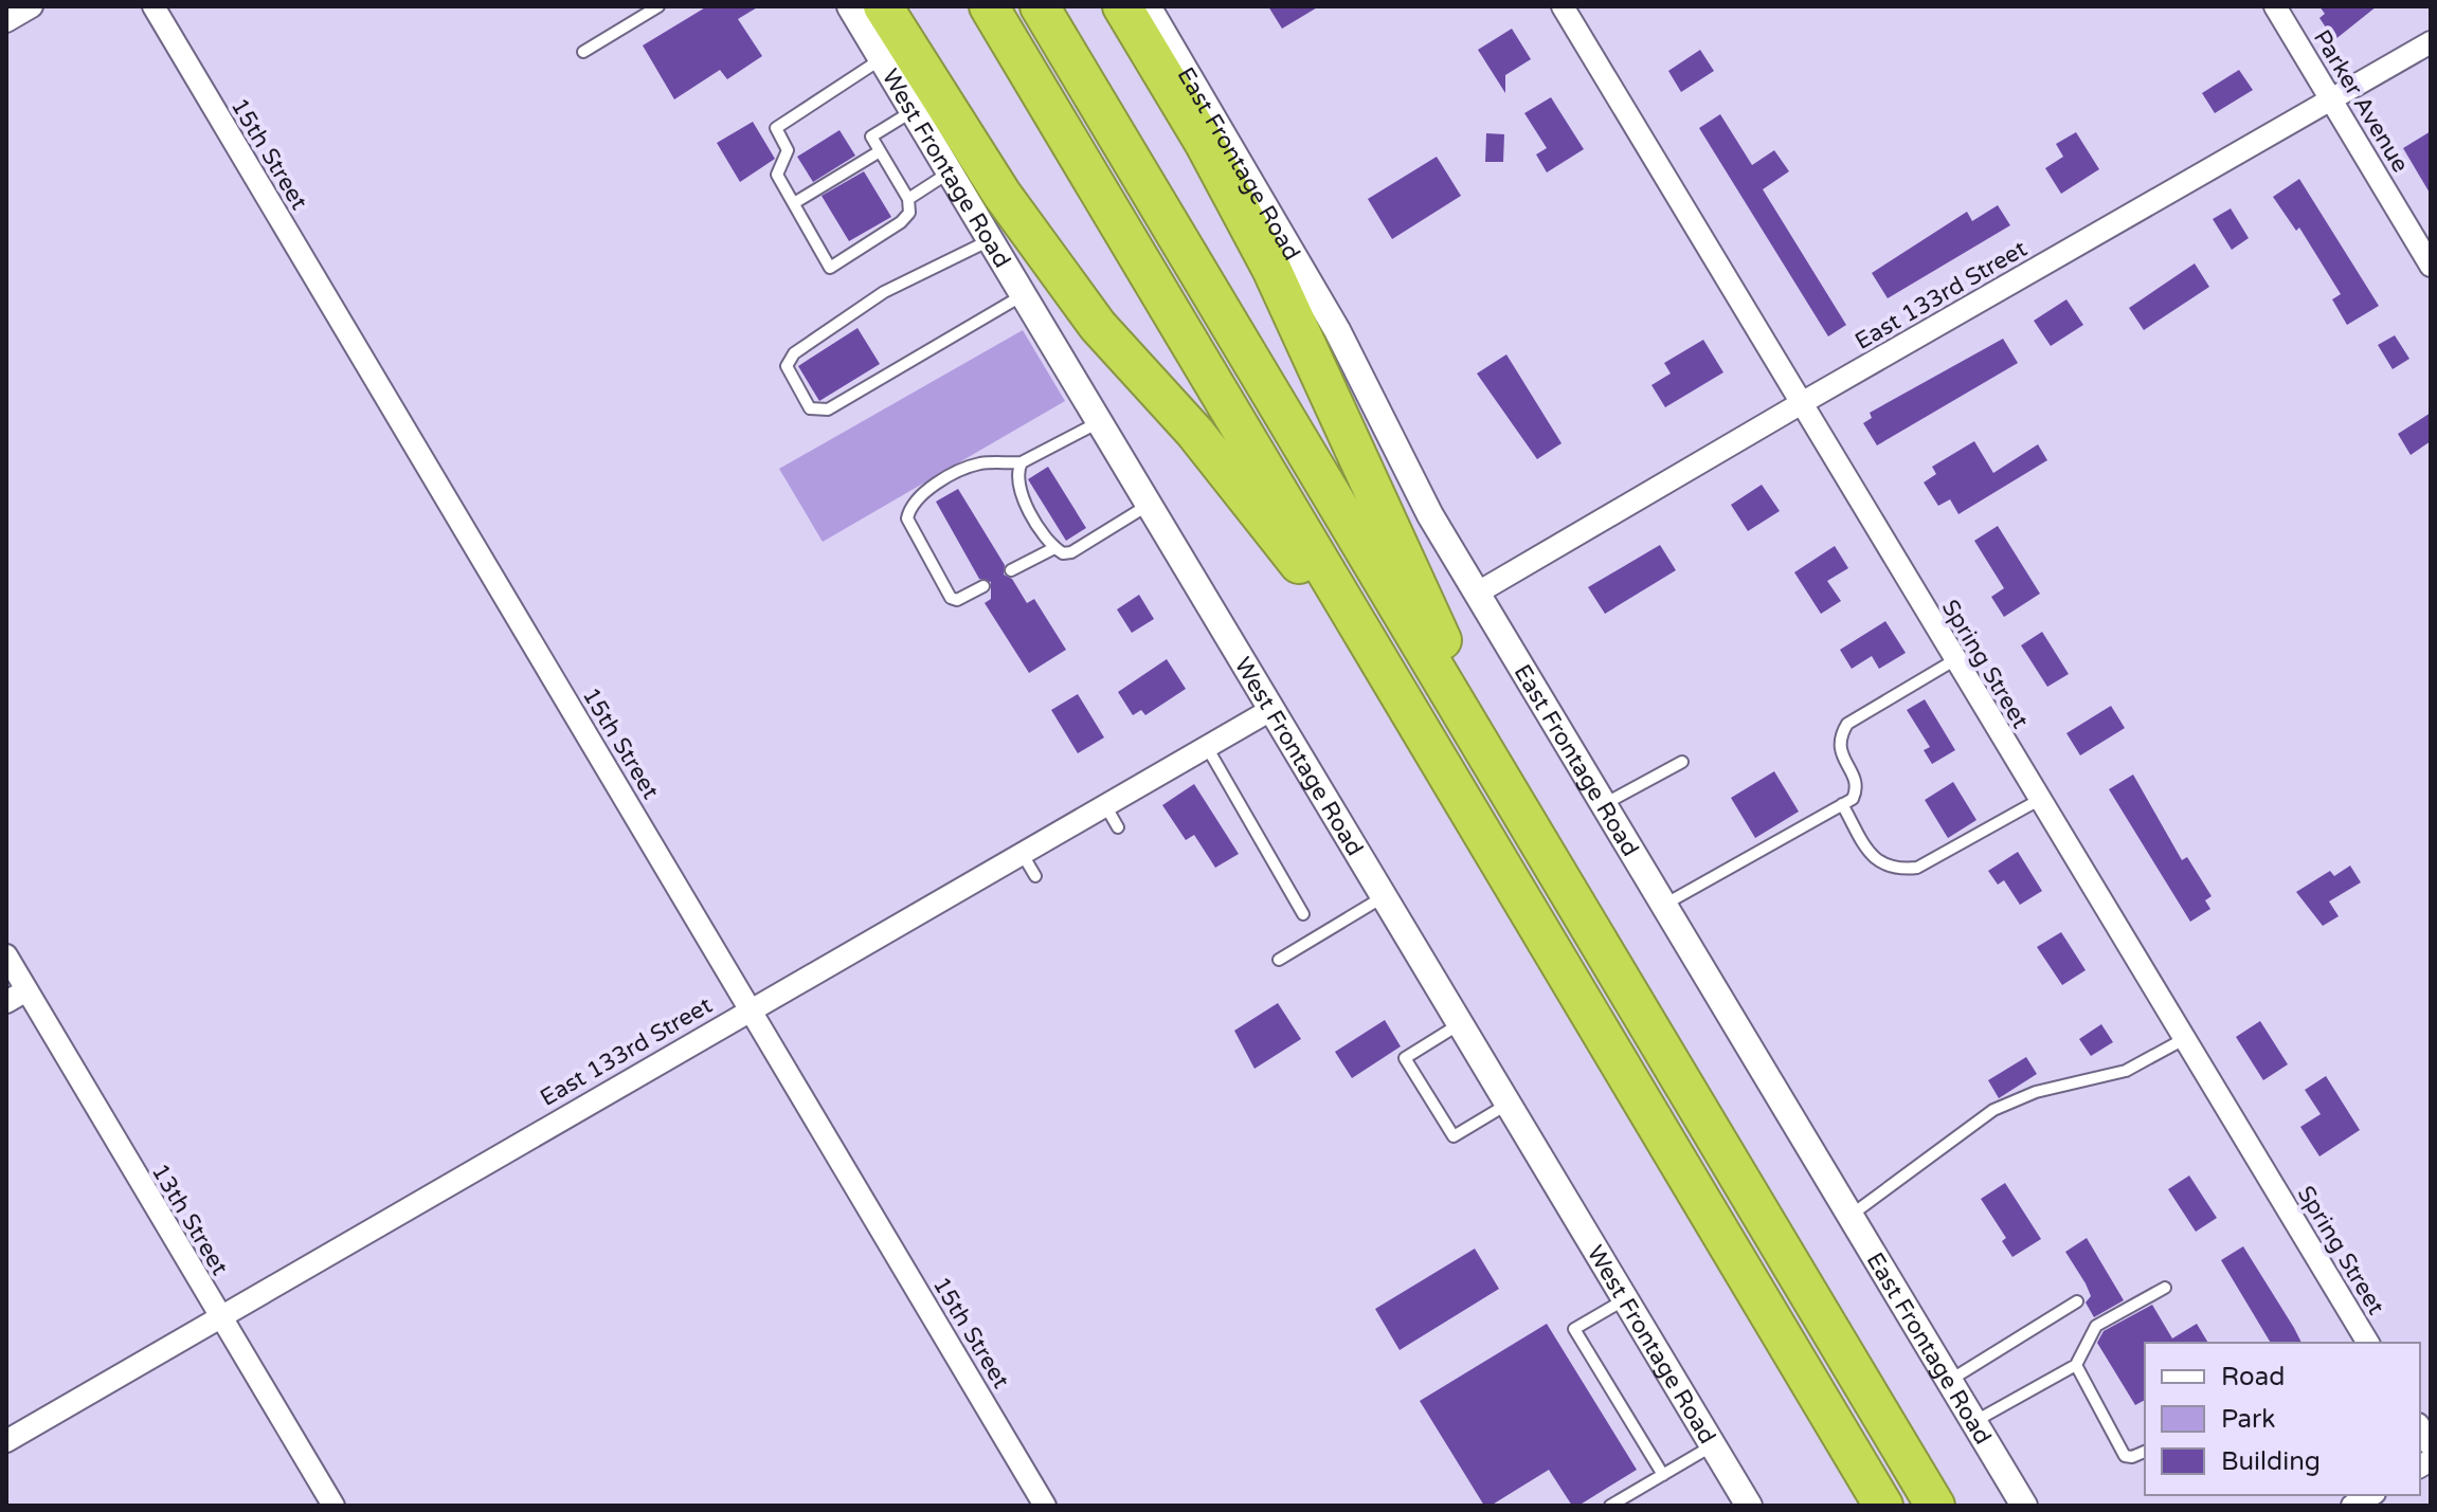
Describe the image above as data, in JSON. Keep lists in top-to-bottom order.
{
  "streets": {
    "street": [
      "Parker Avenue",
      "15th Street",
      "East Frontage Road",
      "West Frontage Road",
      "East 133rd Street",
      "Spring Street",
      "13th Street"
    ]
  },
  "crossings": [
    ["Parker Avenue", "East 133rd Street"],
    ["15th Street", "East 133rd Street"],
    ["East Frontage Road", "East 133rd Street"],
    ["West Frontage Road", "East 133rd Street"],
    ["East 133rd Street", "Spring Street"],
    ["East 133rd Street", "13th Street"]
  ],
  "legend": ["Road", "Park", "Building"]
}
